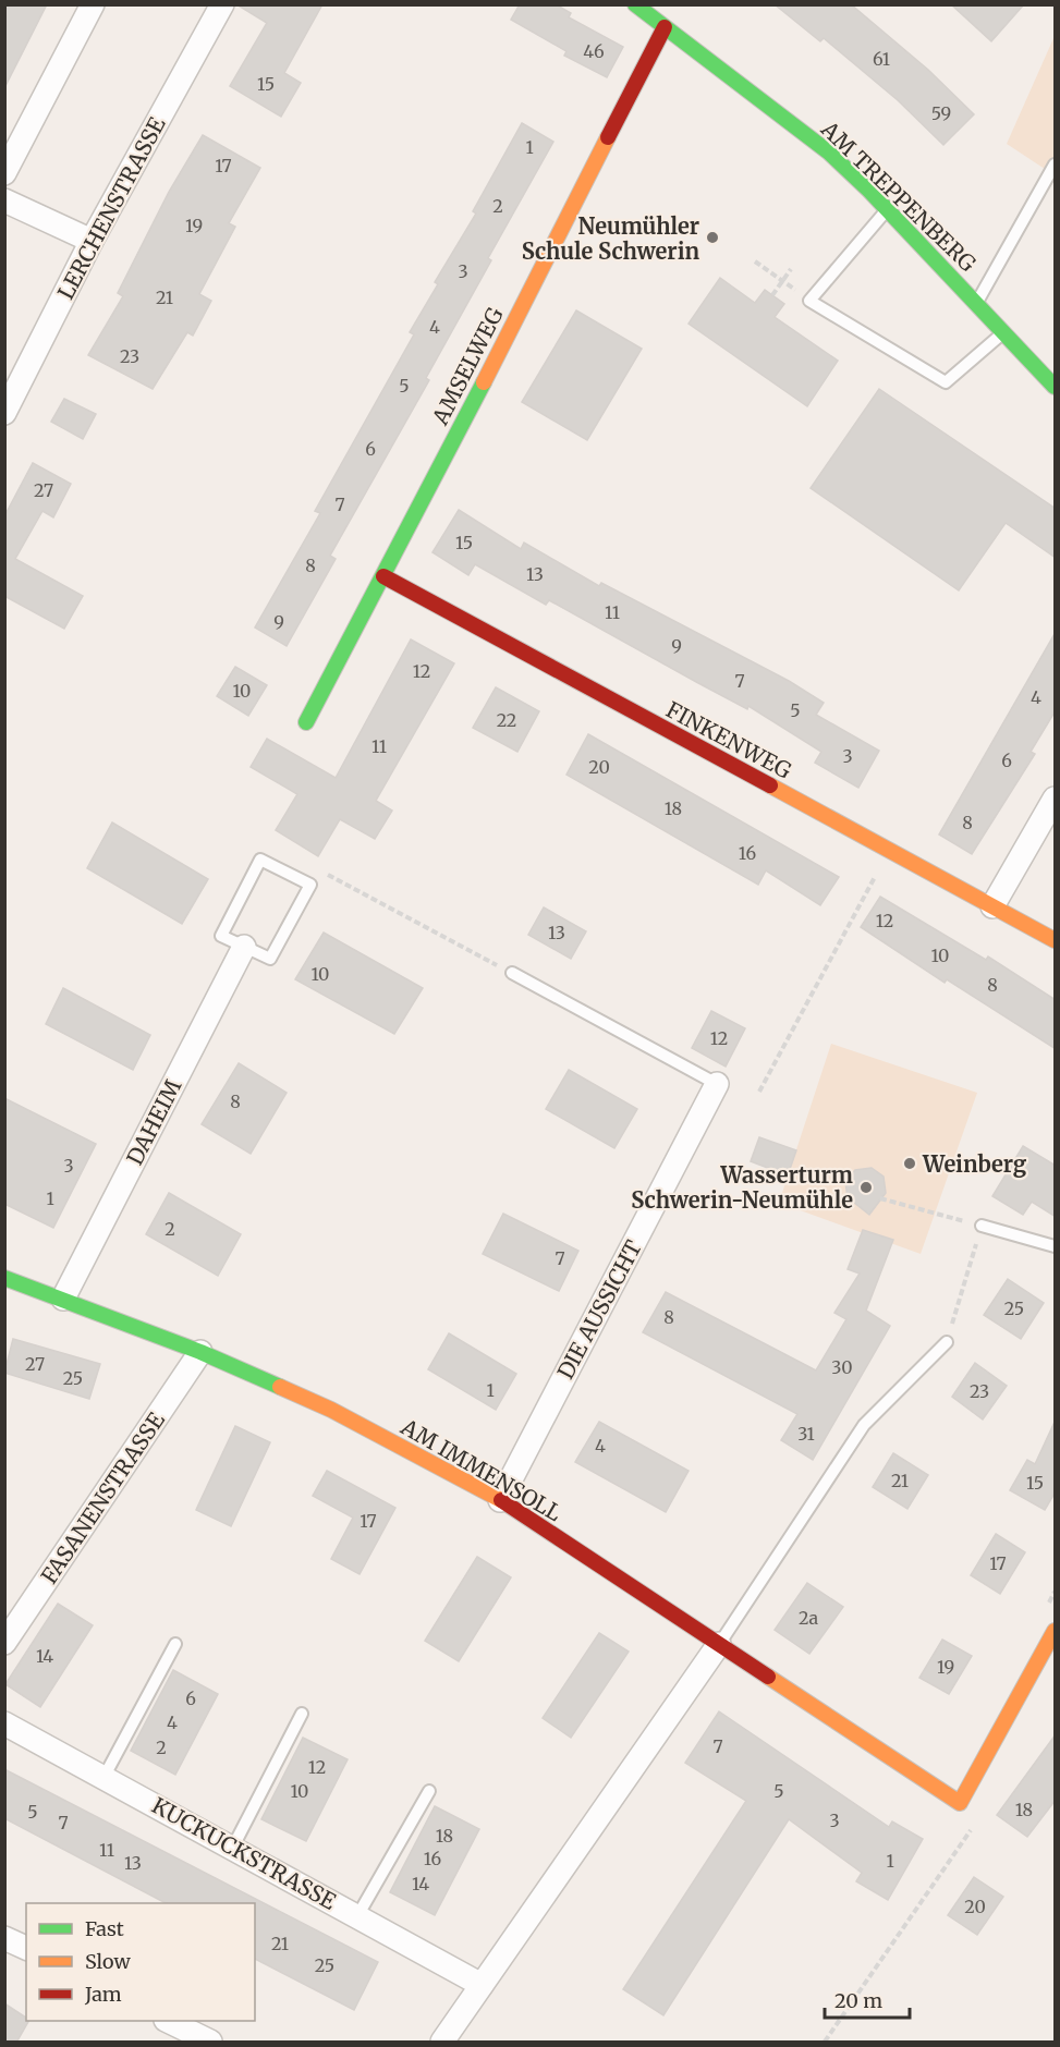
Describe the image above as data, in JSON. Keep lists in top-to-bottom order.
{
  "streets": {
    "street": [
      "AM TREPPENBERG",
      "LERCHENSTRASSE",
      "AMSELWEG",
      "FINKENWEG",
      "DAHEIM",
      "DIE AUSSICHT",
      "AM IMMENSOLL",
      "FASANENSTRASSE",
      "KUCKUCKSTRASSE"
    ]
  },
  "crossings": [
    ["AM TREPPENBERG", "AMSELWEG"],
    ["AMSELWEG", "FINKENWEG"],
    ["DAHEIM", "AM IMMENSOLL"],
    ["DIE AUSSICHT", "AM IMMENSOLL"],
    ["AM IMMENSOLL", "FASANENSTRASSE"]
  ],
  "places": ["Neumühler Schule Schwerin", "Weinberg", "Wasserturm Schwerin-Neumühle"],
  "house_numbers": [
    "46",
    "61",
    "15",
    "59",
    "1",
    "17",
    "2",
    "19",
    "3",
    "21",
    "4",
    "23",
    "5",
    "6",
    "27",
    "7",
    "15",
    "8",
    "13",
    "11",
    "9",
    "9",
    "12",
    "7",
    "10",
    "4",
    "5",
    "22",
    "11",
    "3",
    "6",
    "20",
    "18",
    "8",
    "16",
    "12",
    "13",
    "10",
    "10",
    "8",
    "12",
    "8",
    "3",
    "1",
    "2",
    "7",
    "25",
    "8",
    "27",
    "30",
    "25",
    "1",
    "23",
    "31",
    "4",
    "21",
    "15",
    "17",
    "17",
    "2a",
    "14",
    "19",
    "6",
    "4",
    "7",
    "2",
    "12",
    "10",
    "5",
    "18",
    "5",
    "3",
    "7",
    "18",
    "11",
    "16",
    "1",
    "13",
    "14",
    "20",
    "21",
    "25"
  ],
  "legend": ["Fast", "Slow", "Jam"],
  "scale_bar": "20 m"
}
